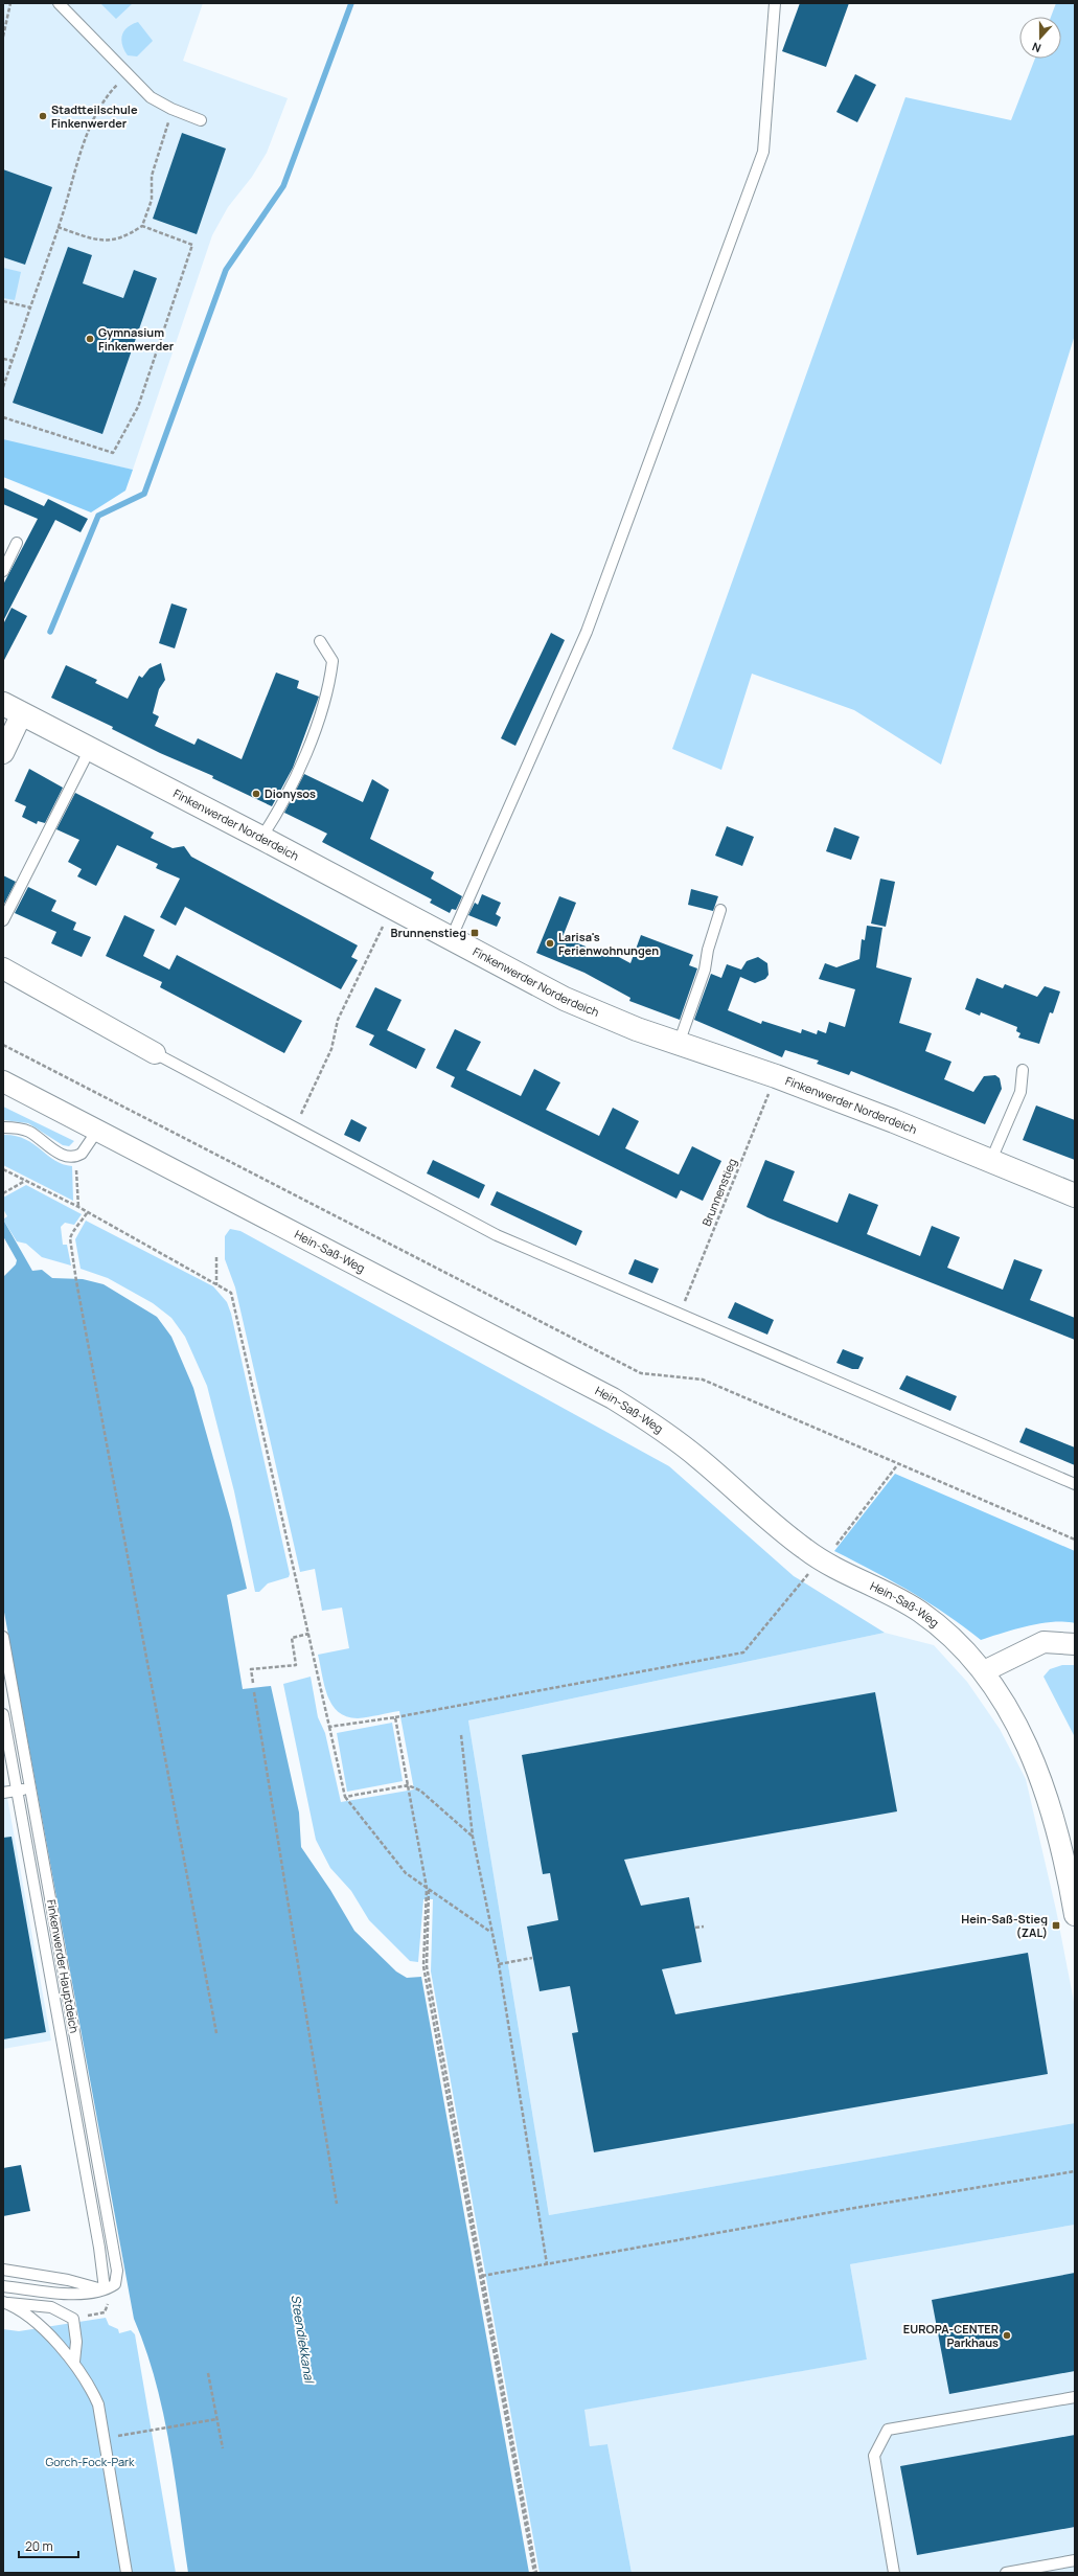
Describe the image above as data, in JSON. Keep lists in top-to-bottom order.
{
  "streets": {
    "street": ["Finkenwerder Norderdeich", "Hein-Saß-Weg"],
    "lane": ["Finkenwerder Hauptdeich"],
    "path": ["Brunnenstieg"]
  },
  "crossings": [
    ["Finkenwerder Norderdeich", "Brunnenstieg"]
  ],
  "water": ["Steendiekkanal"],
  "parks": ["Gorch-Fock-Park"],
  "places": {
    "other": [
      "Stadtteilschule Finkenwerder",
      "Gymnasium Finkenwerder",
      "Dionysos",
      "Larisa's Ferienwohnungen",
      "EUROPA-CENTER Parkhaus"
    ],
    "transit": ["Brunnenstieg", "Hein-Saß-Stieg (ZAL)"]
  },
  "scale_bar": "20 m",
  "north": "bottom"
}
